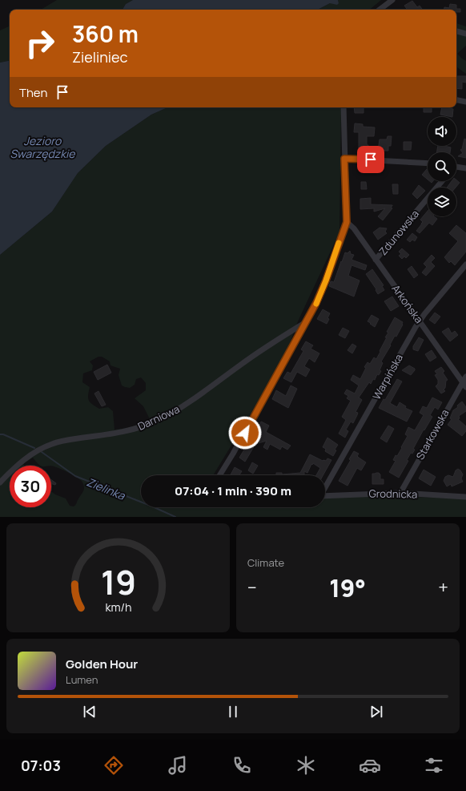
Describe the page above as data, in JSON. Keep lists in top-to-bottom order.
{
  "streets": {
    "street": [
      "Zdunowska",
      "Arkońska",
      "Warpińska",
      "Darniowa",
      "Starkowska",
      "Grodnicka"
    ]
  },
  "crossings": [
    ["Zdunowska", "Arkońska"],
    ["Arkońska", "Warpińska"],
    ["Arkońska", "Starkowska"],
    ["Starkowska", "Grodnicka"]
  ],
  "water": ["Jezioro Swarzędzkie", "Zielinka"],
  "page": {
    "turn": ["360 m", "Zieliniec"],
    "then": "Then",
    "limit": "30",
    "trip": "07:04 · 1 min · 390 m",
    "tile": "Climate",
    "heat": ["−", "19°", "+"],
    "song": ["Golden Hour", "Lumen"],
    "tabs": "07:03",
    "gauge": ["19", "km/h"]
  }
}
